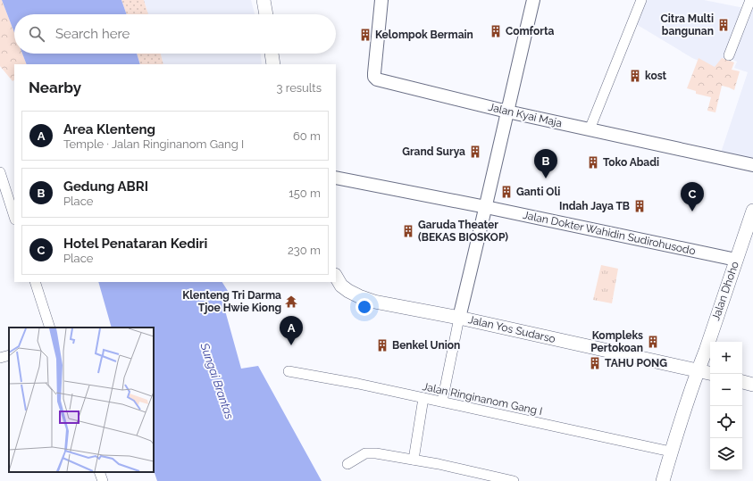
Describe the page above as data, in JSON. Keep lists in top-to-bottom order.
{
  "streets": {
    "main road": ["Jalan Dhoho", "Jalan Yos Sudarso"],
    "street": ["Jalan Kyai Maja", "Jalan Dokter Wahidin Sudirohusodo", "Jalan Ringinanom Gang I"]
  },
  "crossings": [
    ["Jalan Dokter Wahidin Sudirohusodo", "Jalan Dhoho"],
    ["Jalan Dhoho", "Jalan Yos Sudarso"],
    ["Jalan Dhoho", "Jalan Ringinanom Gang I"]
  ],
  "water": ["Sungai Brantas"],
  "places": {
    "building": [
      "Citra Multi bangunan",
      "Comforta",
      "Kelompok Bermain",
      "kost",
      "Grand Surya",
      "Toko Abadi",
      "Ganti Oli",
      "Indah Jaya TB",
      "Garuda Theater (BEKAS BIOSKOP)",
      "Kompleks Pertokoan",
      "Benkel Union",
      "TAHU PONG"
    ],
    "temple": ["Klenteng Tri Darma Tjoe Hwie Kiong"]
  },
  "page": {
    "search": "Search here",
    "heading": ["Nearby", "3 results"],
    "list": [
      {
        "mark": "A",
        "name": "Area Klenteng",
        "note": "Temple · Jalan Ringinanom Gang I",
        "value": "60 m"
      },
      {
        "mark": "B",
        "name": "Gedung ABRI",
        "note": "Place",
        "value": "150 m"
      },
      {
        "mark": "C",
        "name": "Hotel Penataran Kediri",
        "note": "Place",
        "value": "230 m"
      }
    ],
    "pins": ["B", "C", "A"],
    "map_buttons": ["+", "−"]
  }
}
